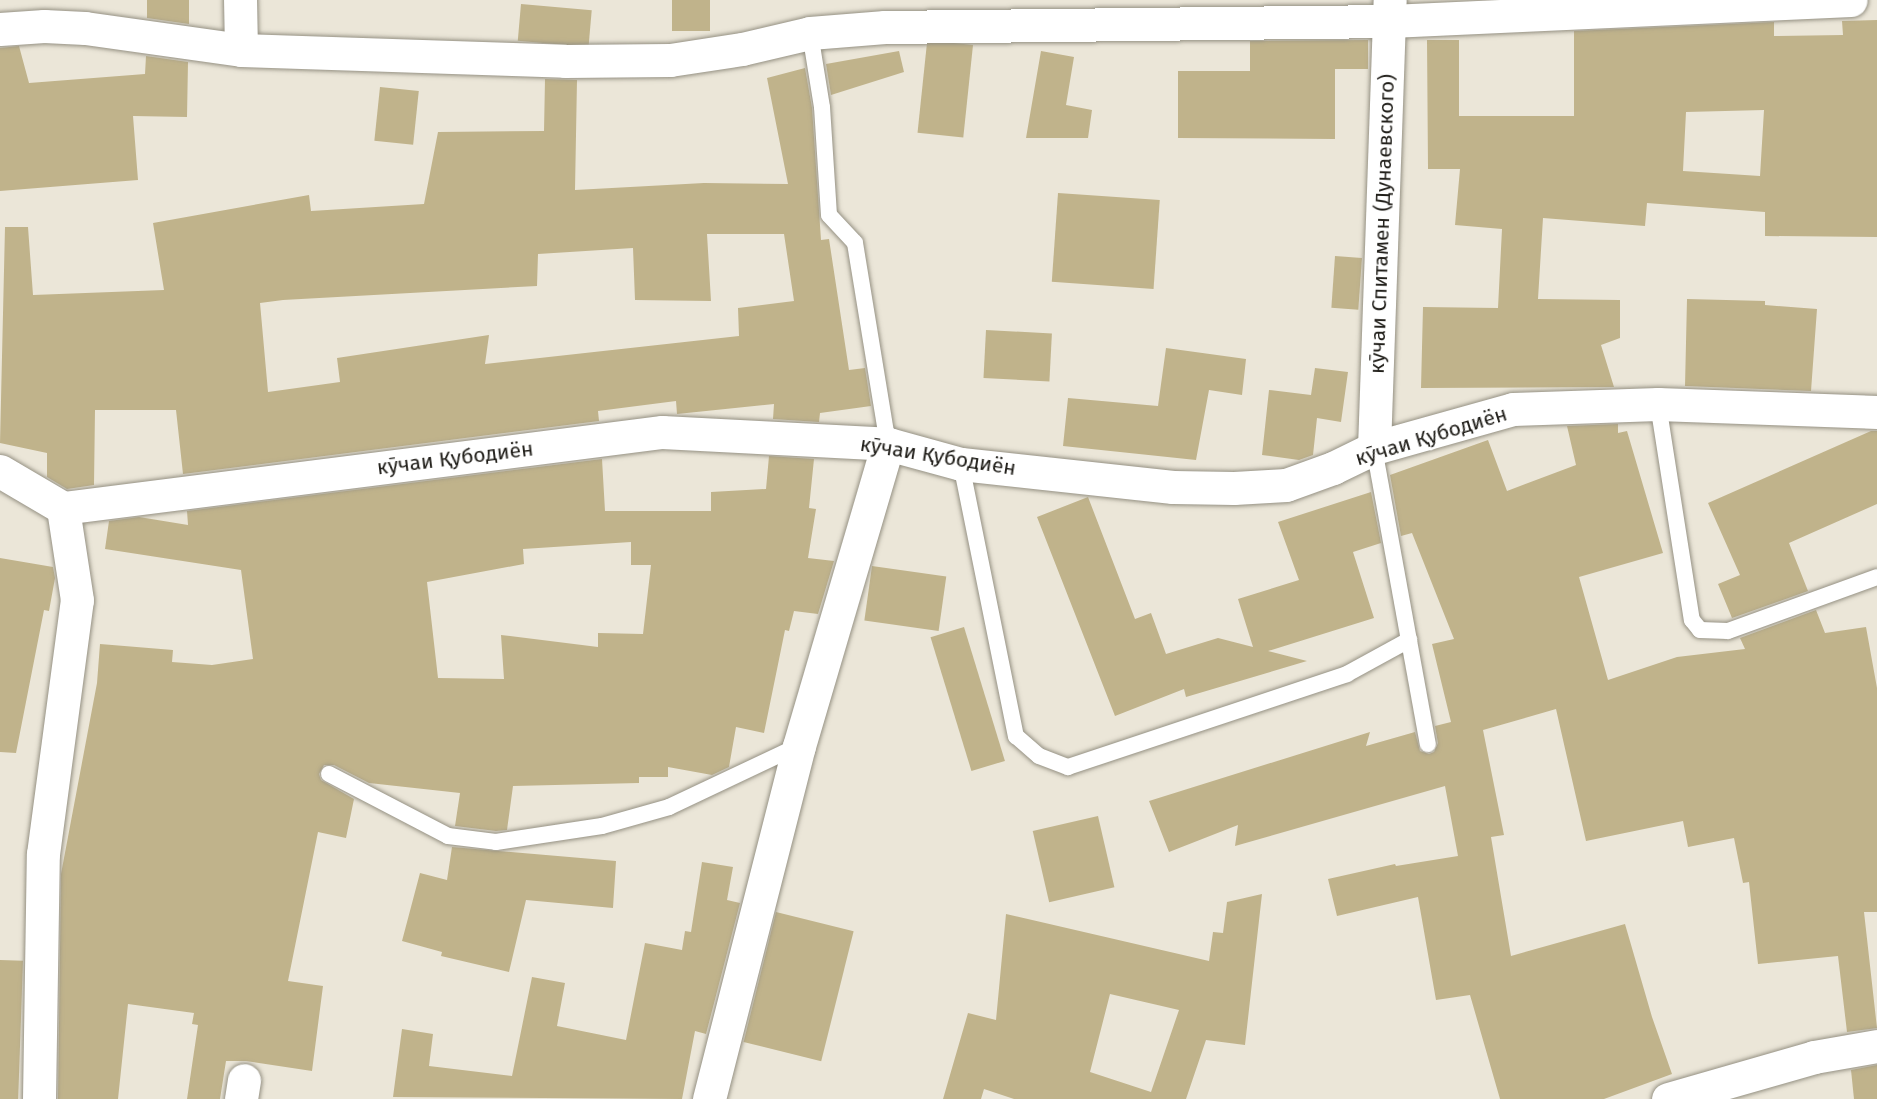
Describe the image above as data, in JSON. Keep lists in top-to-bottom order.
{
  "streets": {
    "street": ["кӯчаи Спитамен (Дунаевского)", "кӯчаи Қубодиён"]
  },
  "crossings": [
    ["кӯчаи Спитамен (Дунаевского)", "кӯчаи Қубодиён"]
  ]
}
